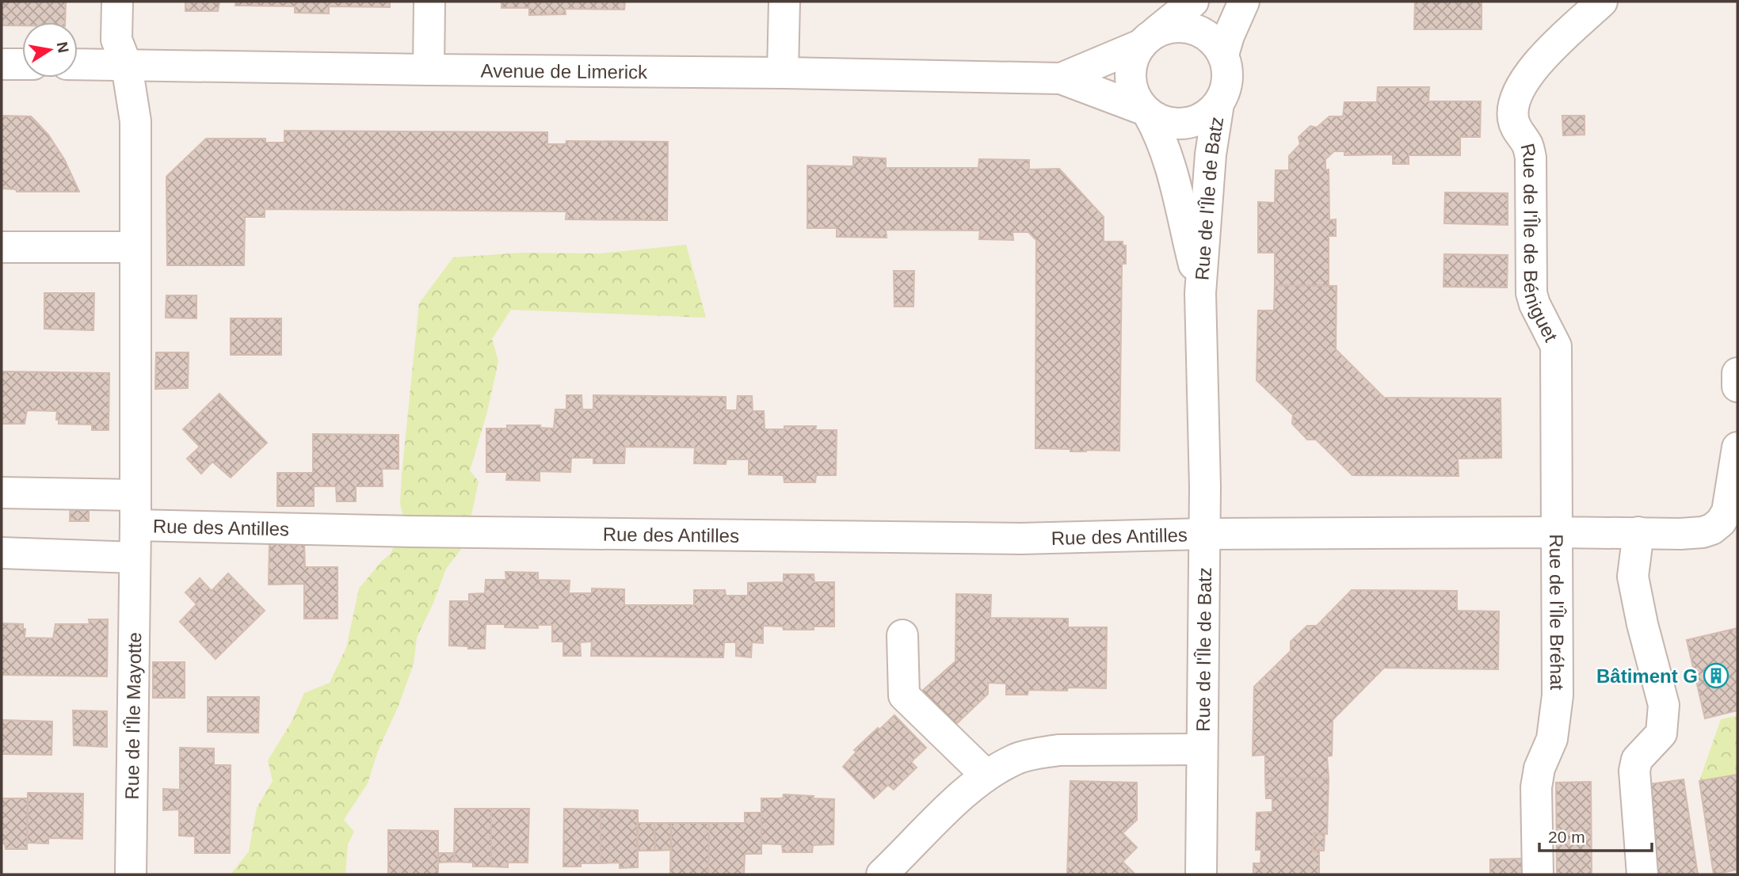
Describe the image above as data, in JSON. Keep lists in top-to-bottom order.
{
  "streets": {
    "street": [
      "Avenue de Limerick",
      "Rue de l'Île de Batz",
      "Rue de l'Île de Béniguet",
      "Rue des Antilles",
      "Rue de l'Île Bréhat",
      "Rue de l'Île Mayotte"
    ]
  },
  "crossings": [
    ["Avenue de Limerick", "Rue de l'Île de Batz"],
    ["Avenue de Limerick", "Rue de l'Île Mayotte"],
    ["Rue de l'Île de Batz", "Rue des Antilles"],
    ["Rue de l'Île de Batz", "Rue de l'Île Bréhat"],
    ["Rue de l'Île de Béniguet", "Rue de l'Île Bréhat"],
    ["Rue des Antilles", "Rue de l'Île Bréhat"],
    ["Rue des Antilles", "Rue de l'Île Mayotte"]
  ],
  "places": {
    "building": ["Bâtiment G"]
  },
  "scale_bar": "20 m",
  "north": "right"
}
